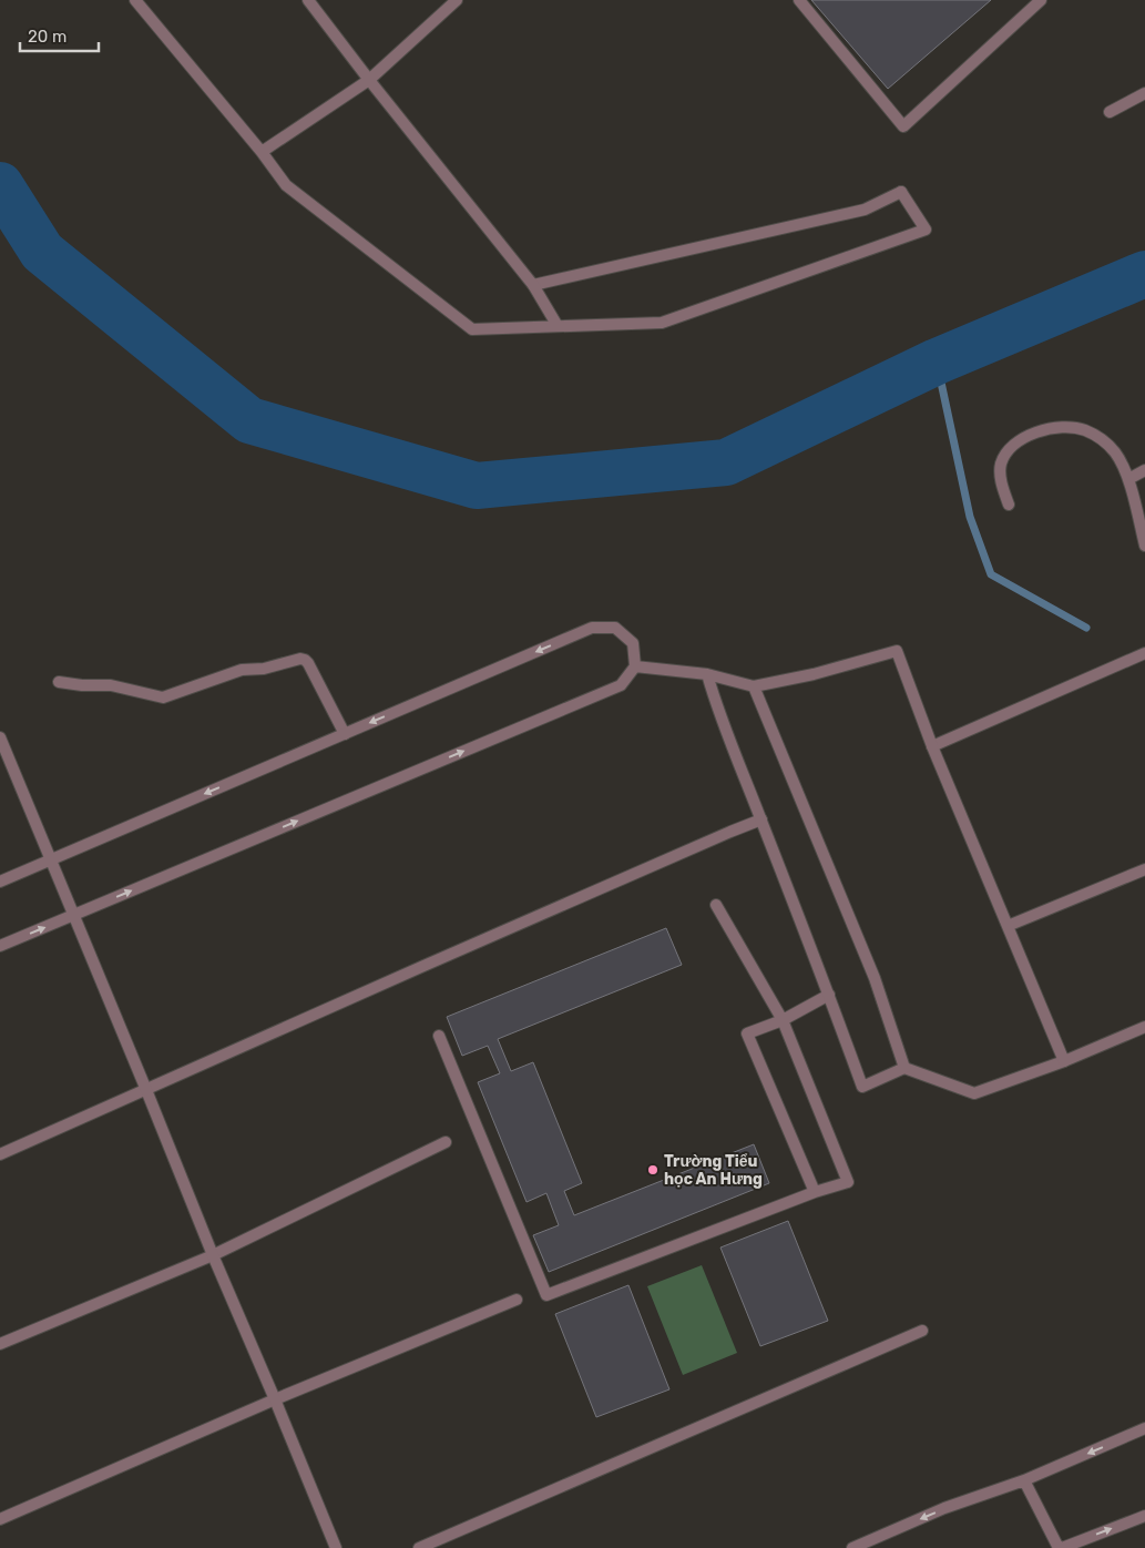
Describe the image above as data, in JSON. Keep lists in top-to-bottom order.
{
  "places": ["Trường Tiểu học An Hưng"],
  "scale_bar": "20 m"
}
